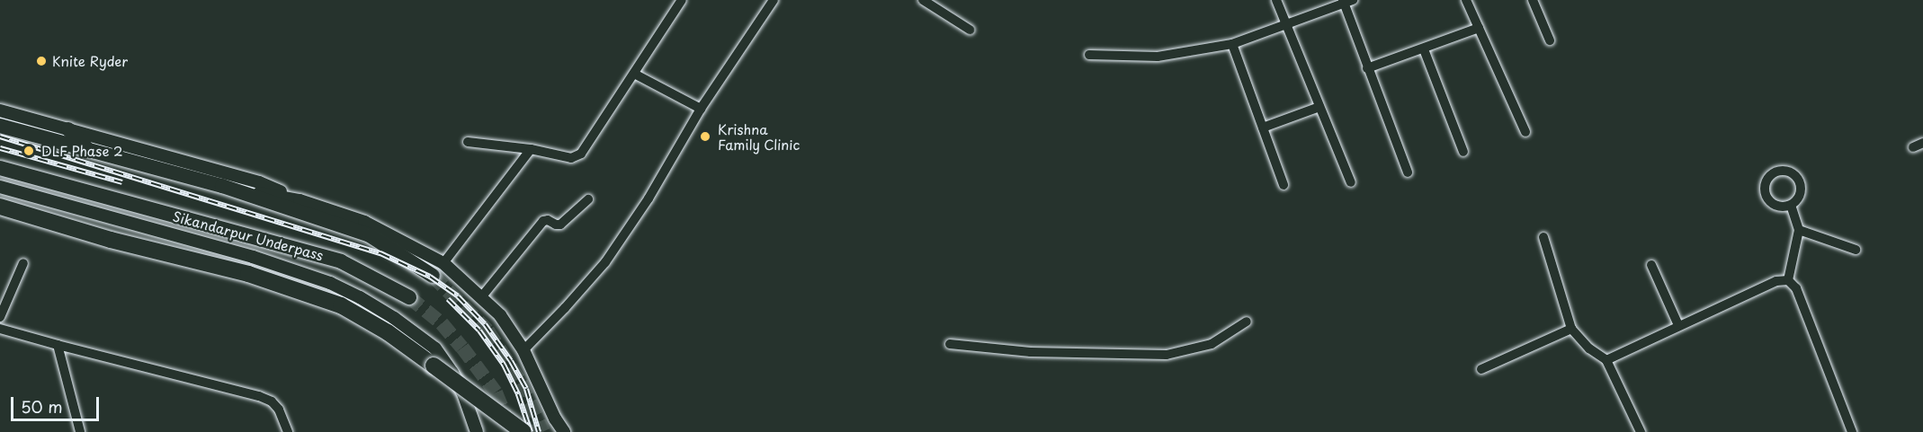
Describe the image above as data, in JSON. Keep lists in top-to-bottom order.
{
  "streets": {
    "main road": ["Sikandarpur Underpass"]
  },
  "places": ["Knite Ryder", "Krishna Family Clinic", "DLF Phase 2"],
  "scale_bar": "50 m"
}
